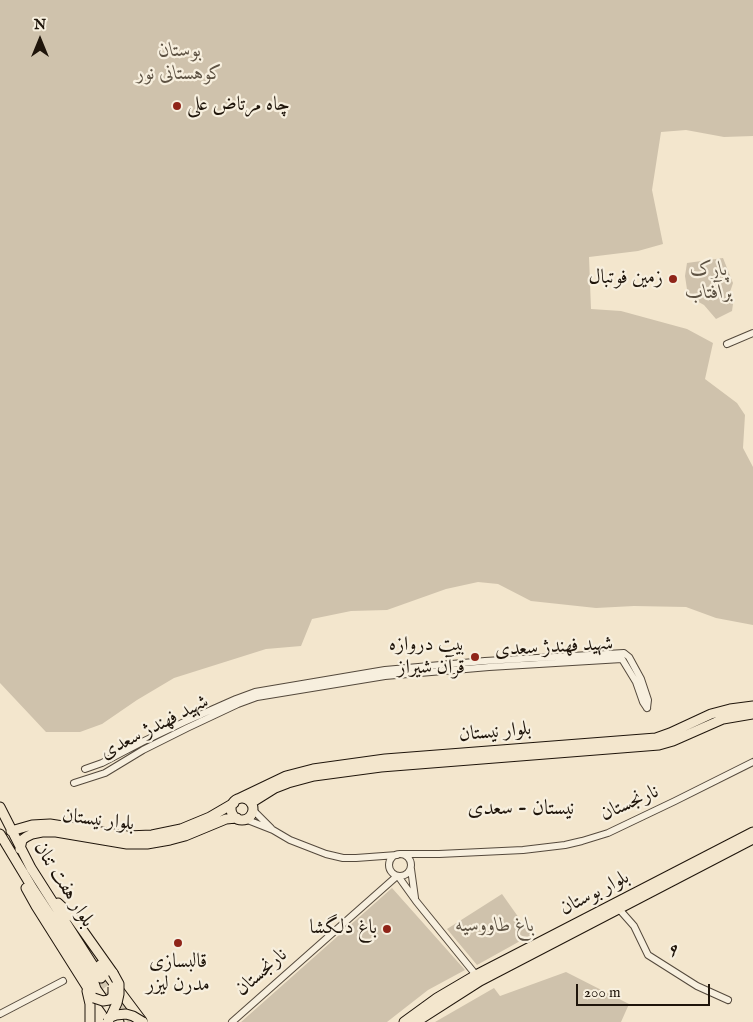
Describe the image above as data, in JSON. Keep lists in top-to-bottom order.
{
  "streets": {
    "main road": ["بلوار نیستان", "بلوار هفت تنان", "بلوار بوستان"],
    "street": ["شهید فهندژ سعدی", "نارنجستان", "۹"]
  },
  "crossings": [
    ["بلوار نیستان", "بلوار هفت تنان"],
    ["بلوار بوستان", "۹"]
  ],
  "districts": ["نیستان - سعدی"],
  "parks": ["بوستان کوهستانی نور", "پارک برآفتاب", "باغ طاووسیه"],
  "places": [
    "چاه مرتاض علی",
    "زمین فوتبال",
    "بیت دروازه قرآن شیراز",
    "باغ دلگشا",
    "قالبسازی مدرن لیزر"
  ],
  "scale_bar": "200 m",
  "north": "top"
}
